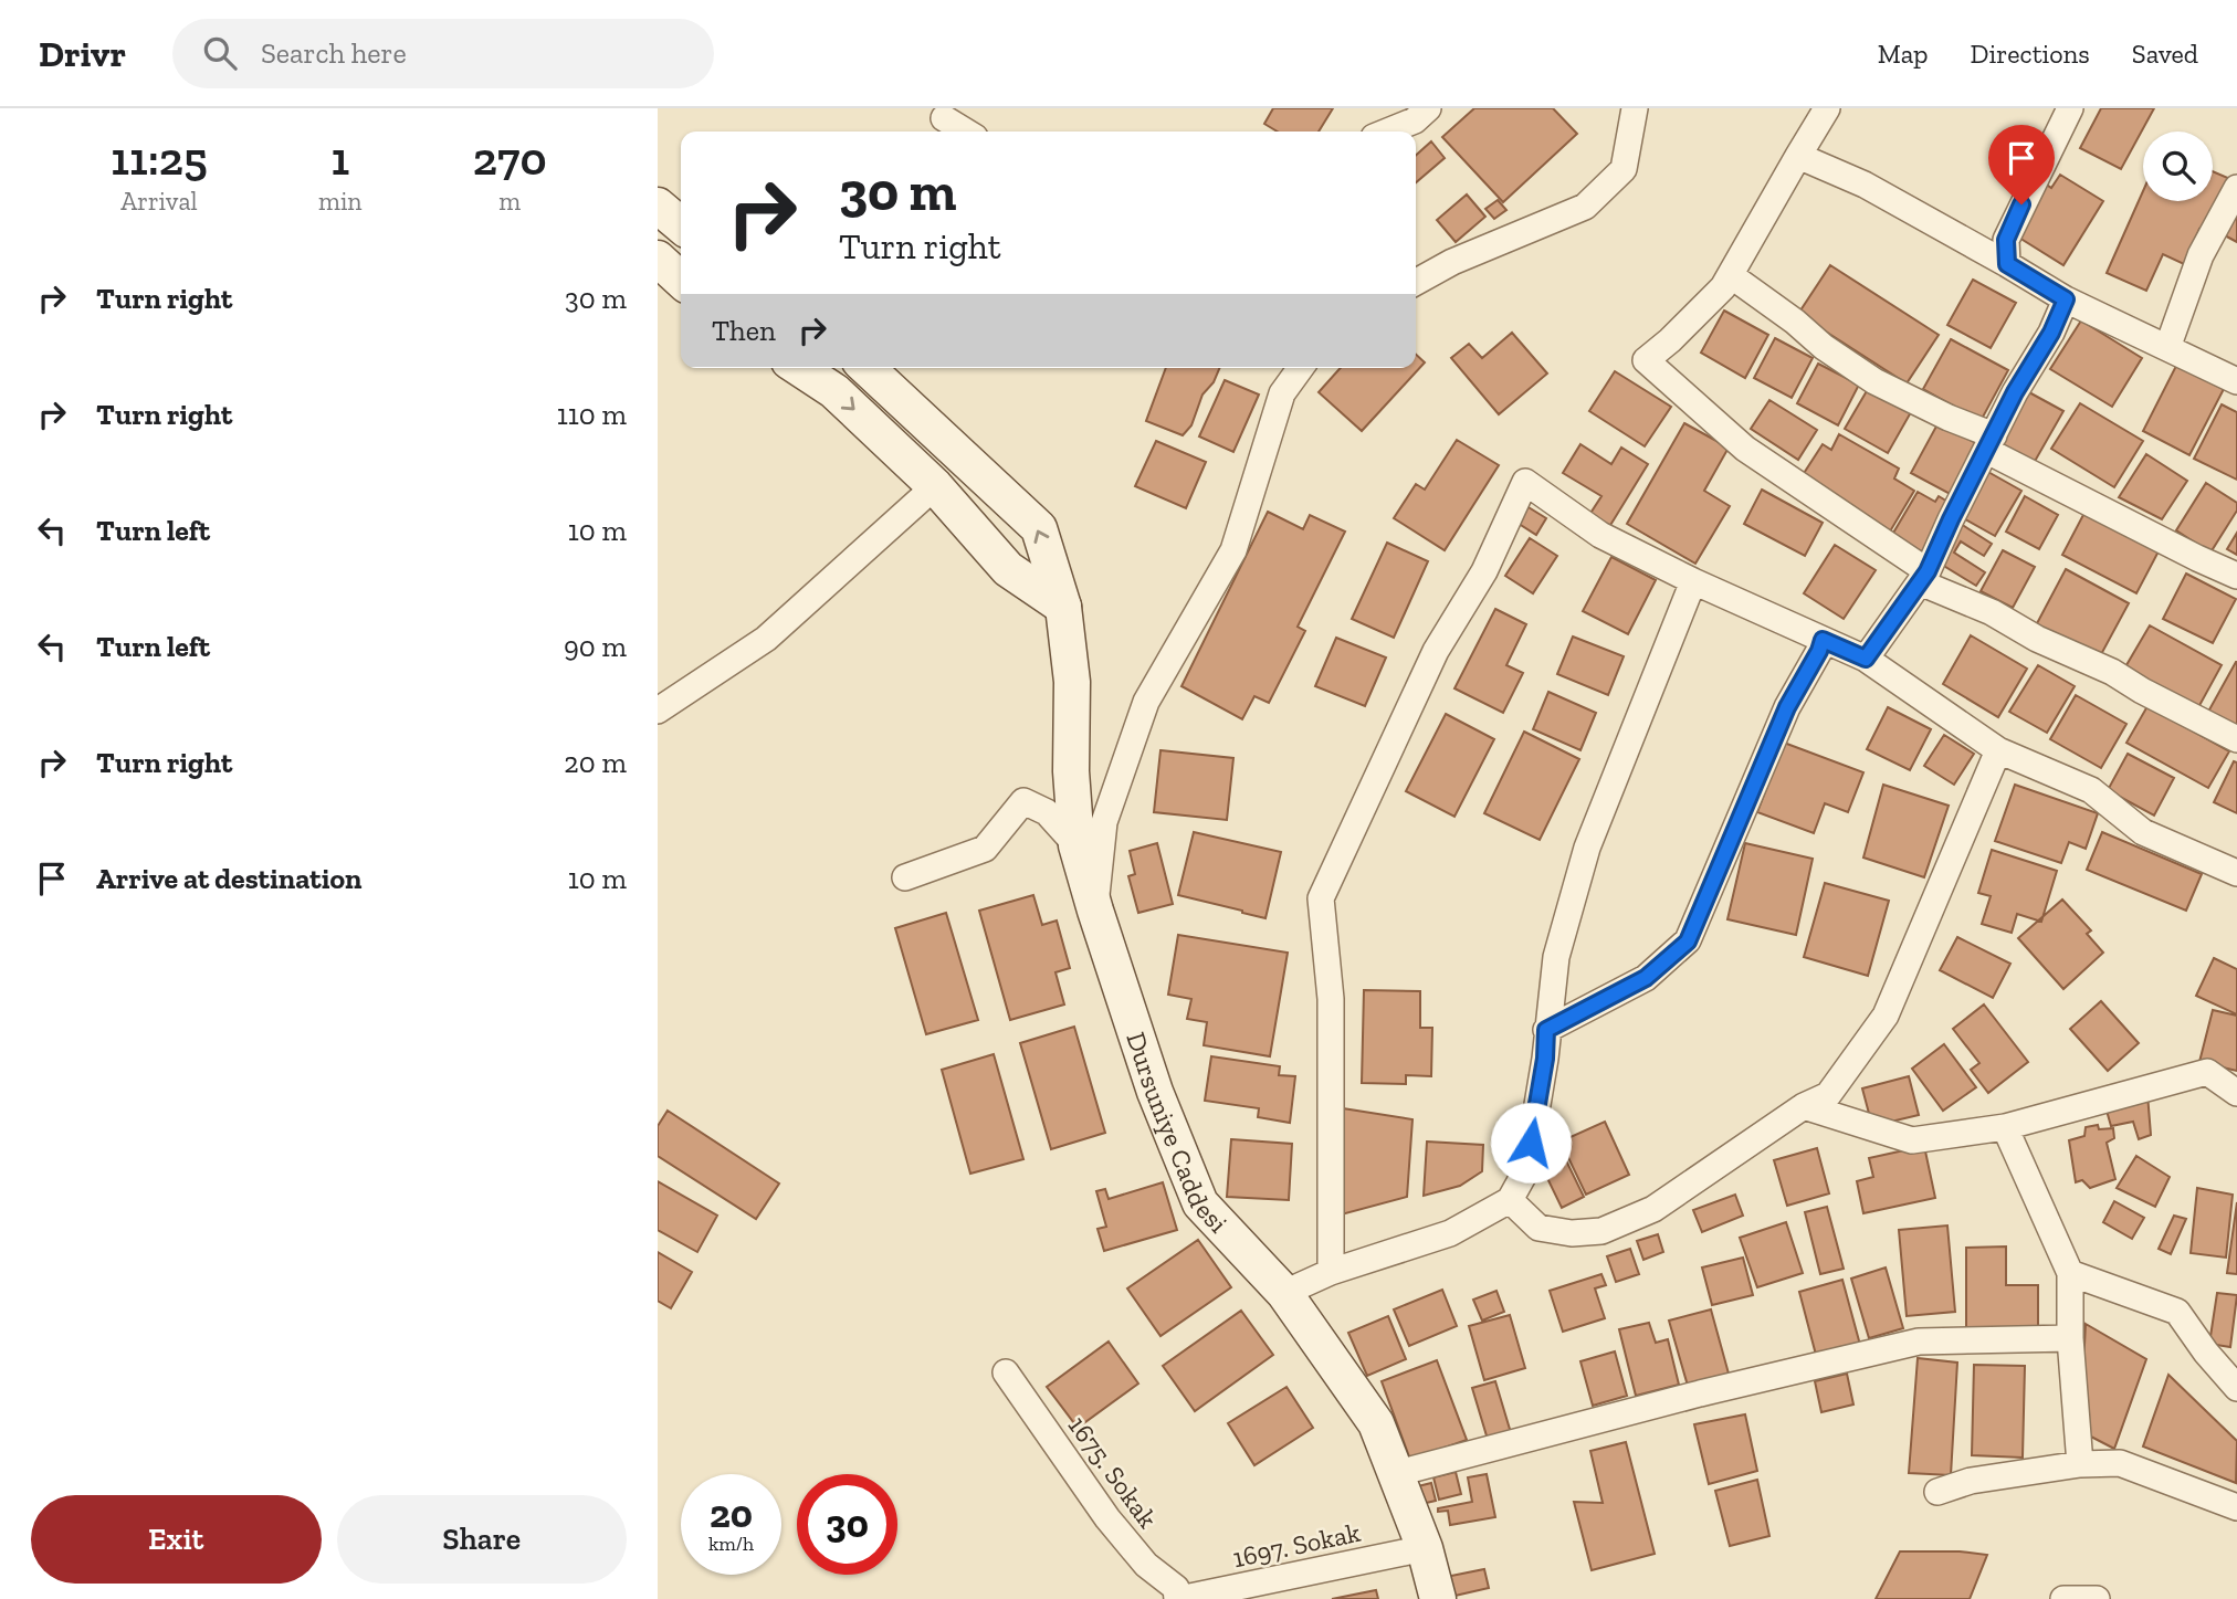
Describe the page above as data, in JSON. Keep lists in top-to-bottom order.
{
  "streets": {
    "street": ["Dursuniye Caddesi", "1675. Sokak", "1697. Sokak"]
  },
  "crossings": [
    ["Dursuniye Caddesi", "1697. Sokak"],
    ["1675. Sokak", "1697. Sokak"]
  ],
  "page": {
    "header": "Drivr",
    "search": "Search here",
    "nav": ["Map", "Directions", "Saved"],
    "eta": [
      "11:25",
      "Arrival",
      "1",
      "min",
      "270",
      "m"
    ],
    "turn": ["30 m", "Turn right"],
    "list": [
      {
        "name": "Turn right",
        "value": "30 m"
      },
      {
        "name": "Turn right",
        "value": "110 m"
      },
      {
        "name": "Turn left",
        "value": "10 m"
      },
      {
        "name": "Turn left",
        "value": "90 m"
      },
      {
        "name": "Turn right",
        "value": "20 m"
      },
      {
        "name": "Arrive at destination",
        "value": "10 m"
      }
    ],
    "then": "Then",
    "speed": "20 km/h",
    "limit": "30",
    "buttons": ["Exit", "Share"]
  }
}
